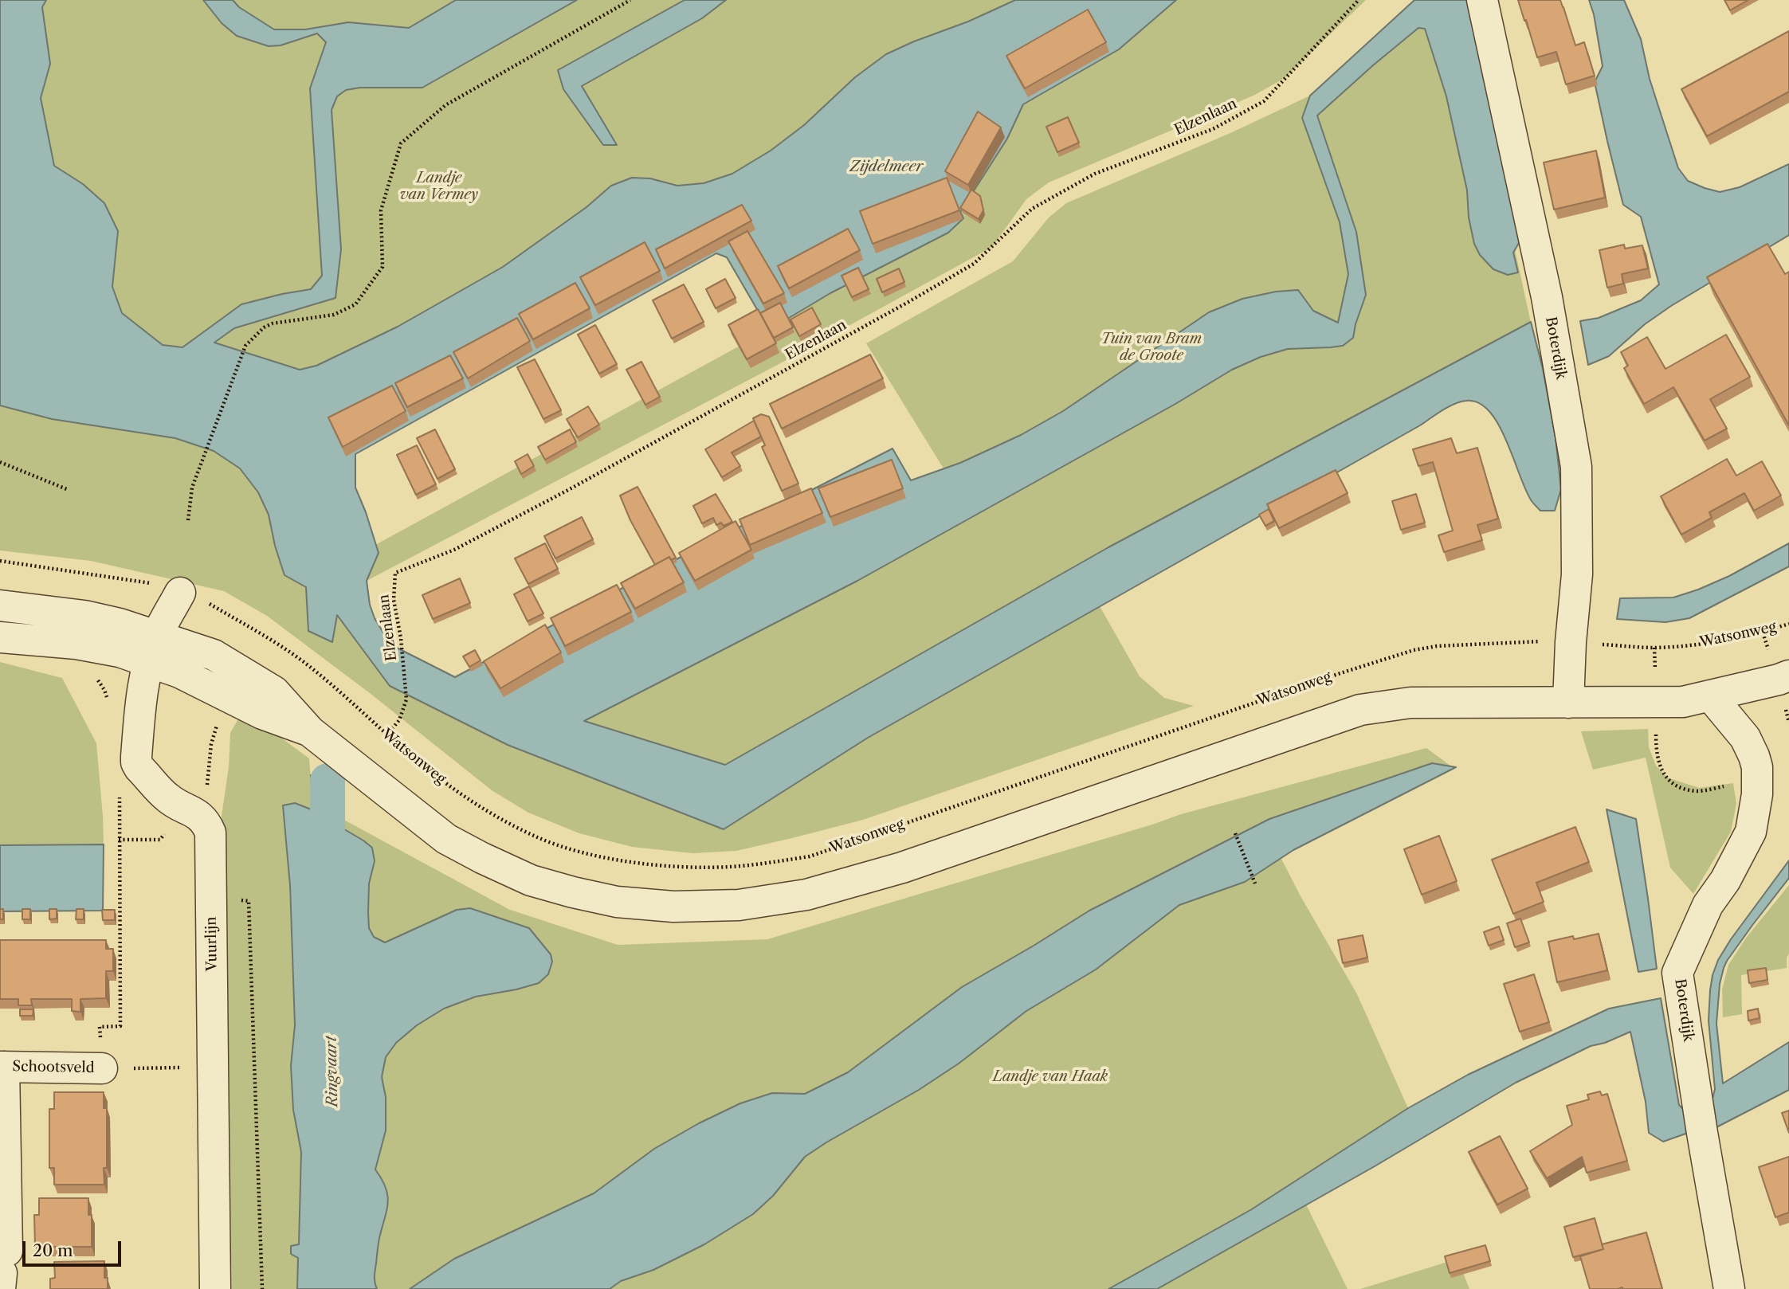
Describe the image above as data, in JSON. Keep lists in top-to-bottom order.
{
  "streets": {
    "street": ["Boterdijk", "Vuurlijn", "Schootsveld"],
    "path": ["Elzenlaan", "Watsonweg"]
  },
  "crossings": [
    ["Elzenlaan", "Watsonweg"],
    ["Boterdijk", "Watsonweg"]
  ],
  "water": ["Zijdelmeer", "Ringvaart"],
  "parks": ["Landje van Vermey", "Tuin van Bram de Groote", "Landje van Haak"],
  "scale_bar": "20 m"
}
